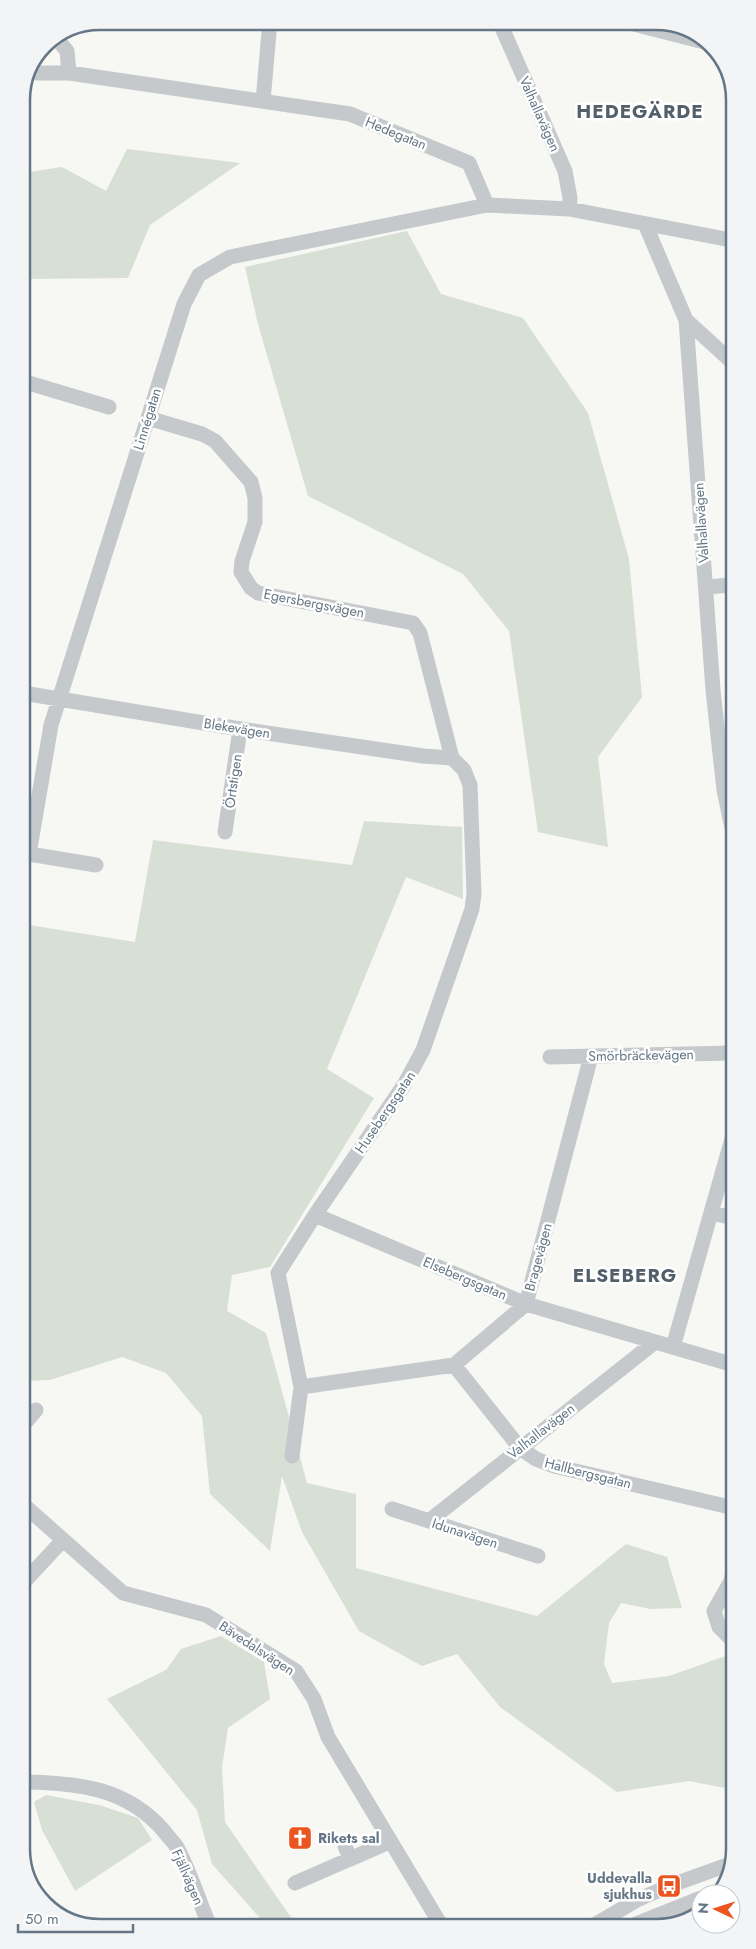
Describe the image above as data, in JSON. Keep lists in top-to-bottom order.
{
  "streets": {
    "street": [
      "Valhallavägen",
      "Hedegatan",
      "Linnégatan",
      "Egersbergsvägen",
      "Blekevägen",
      "Örtstigen",
      "Smörbräckevägen",
      "Husebergsgatan",
      "Bragevägen",
      "Elsebergsgatan",
      "Hallbergsgatan",
      "Idunavägen",
      "Bävedalsvägen",
      "Fjällvägen"
    ]
  },
  "crossings": [
    ["Valhallavägen", "Elsebergsgatan"],
    ["Valhallavägen", "Hallbergsgatan"],
    ["Valhallavägen", "Idunavägen"],
    ["Hedegatan", "Linnégatan"],
    ["Linnégatan", "Egersbergsvägen"],
    ["Linnégatan", "Blekevägen"],
    ["Egersbergsvägen", "Blekevägen"],
    ["Egersbergsvägen", "Husebergsgatan"],
    ["Blekevägen", "Örtstigen"],
    ["Blekevägen", "Husebergsgatan"],
    ["Smörbräckevägen", "Bragevägen"],
    ["Husebergsgatan", "Elsebergsgatan"],
    ["Bragevägen", "Elsebergsgatan"],
    ["Bragevägen", "Hallbergsgatan"]
  ],
  "districts": ["HEDEGÄRDE", "ELSEBERG"],
  "places": {
    "church": ["Rikets sal"],
    "bus stop": ["Uddevalla sjukhus"]
  },
  "scale_bar": "50 m",
  "north": "left"
}
